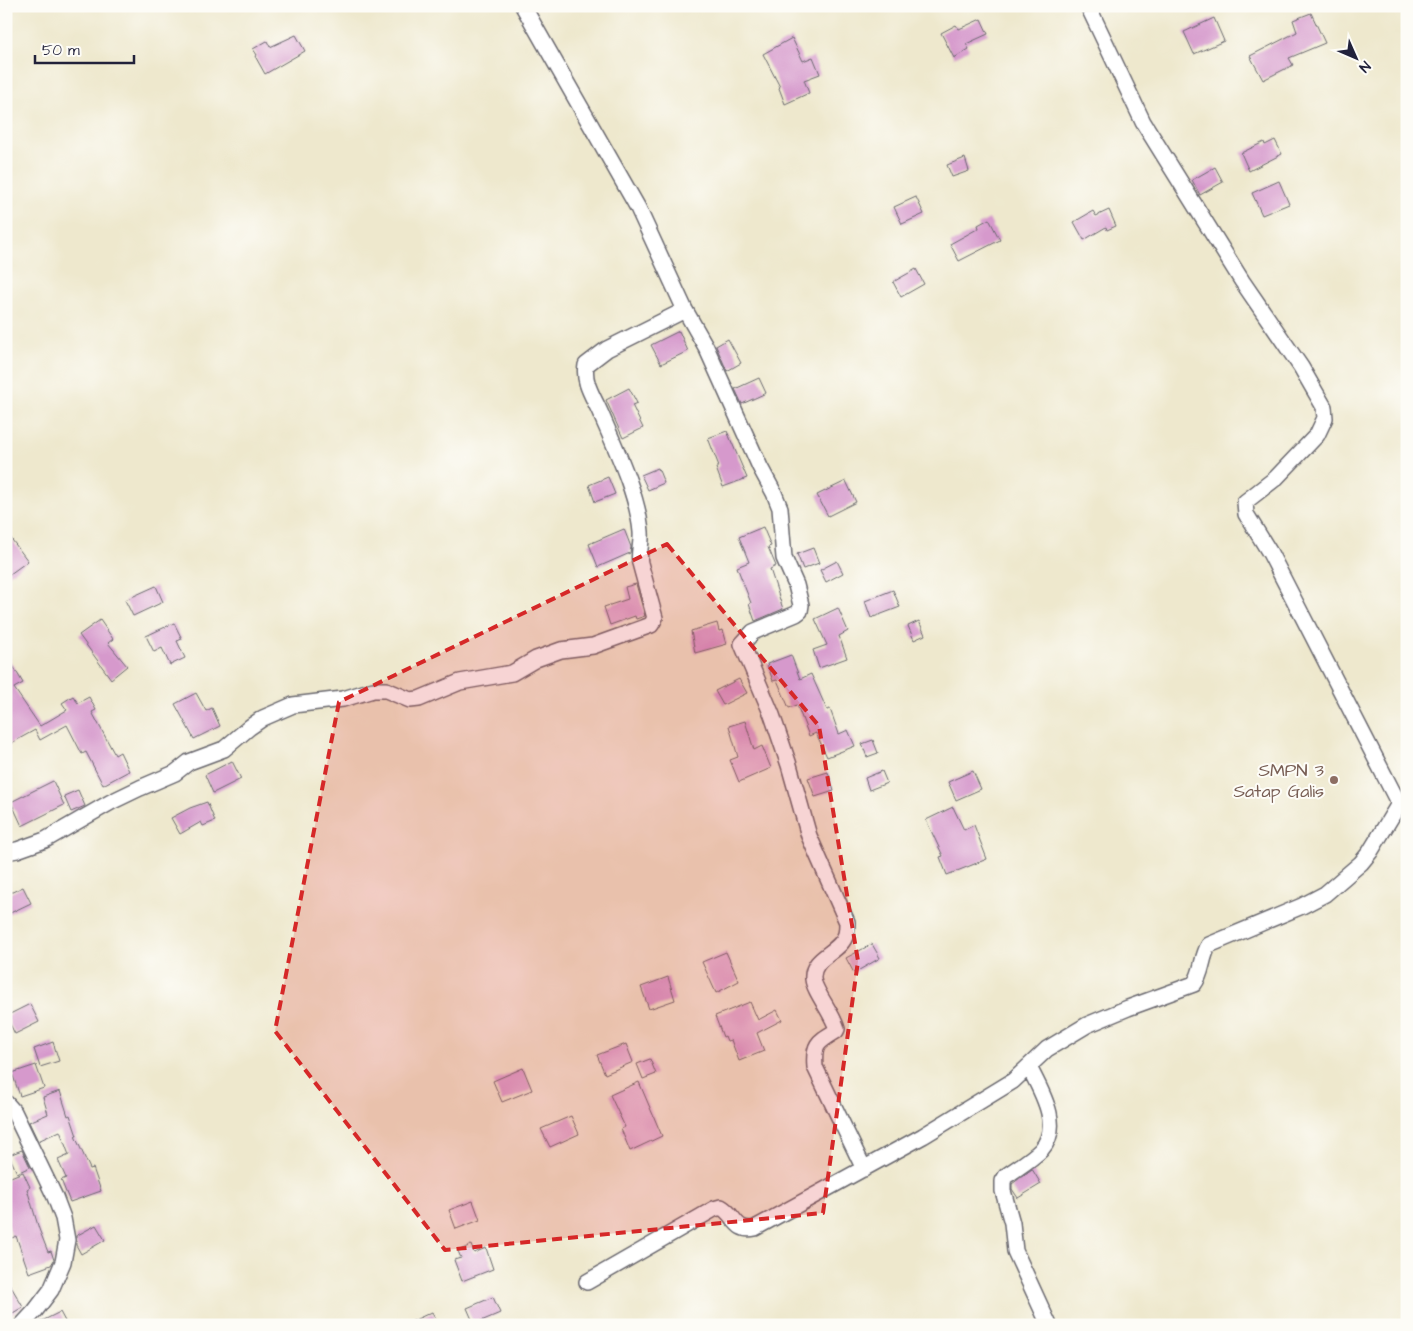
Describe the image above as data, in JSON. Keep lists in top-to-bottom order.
{
  "places": ["SMPN 3 Satap Galis"],
  "scale_bar": "50 m",
  "north": "bottom right"
}
